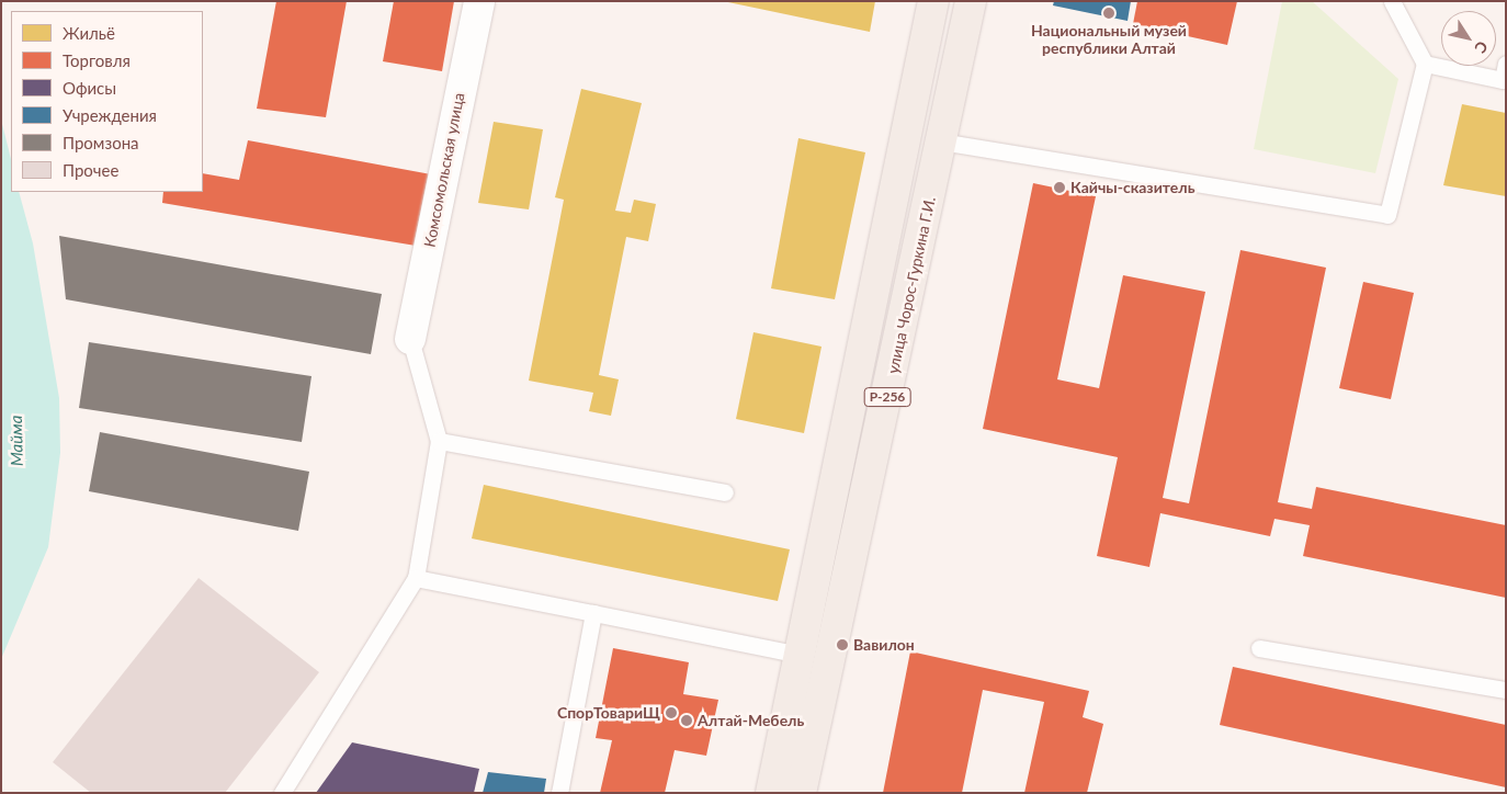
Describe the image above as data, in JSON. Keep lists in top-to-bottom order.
{
  "streets": {
    "main road": ["улица Чорос-Гуркина Г.И.", "Р-256"],
    "street": ["Комсомольская улица"]
  },
  "water": ["Майма"],
  "places": [
    "Национальный музей республики Алтай",
    "Кайчы-сказитель",
    "Вавилон",
    "СпорТовариЩ",
    "Алтай-Мебель"
  ],
  "legend": [
    "Жильё",
    "Торговля",
    "Офисы",
    "Учреждения",
    "Промзона",
    "Прочее"
  ],
  "north": "bottom right"
}
